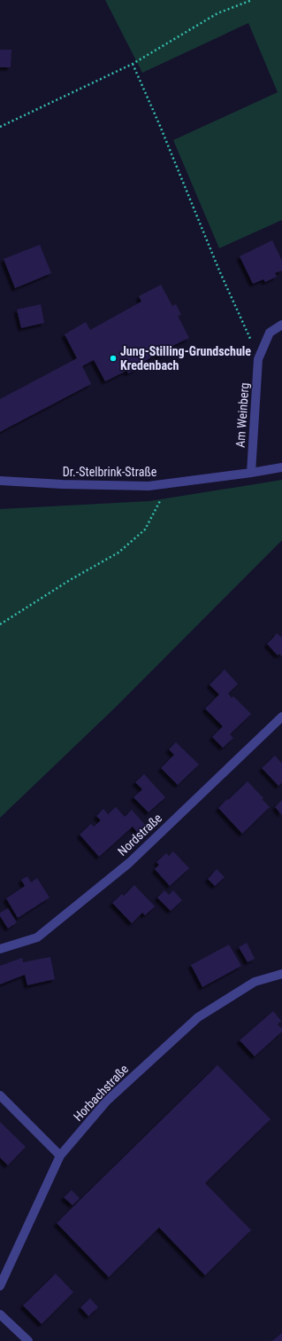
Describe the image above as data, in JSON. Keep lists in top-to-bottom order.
{
  "streets": {
    "street": [
      "Am Weinberg",
      "Dr.-Stelbrink-Straße",
      "Nordstraße",
      "Horbachstraße"
    ]
  },
  "crossings": [
    ["Am Weinberg", "Dr.-Stelbrink-Straße"]
  ],
  "places": ["Jung-Stilling-Grundschule Kredenbach"]
}
